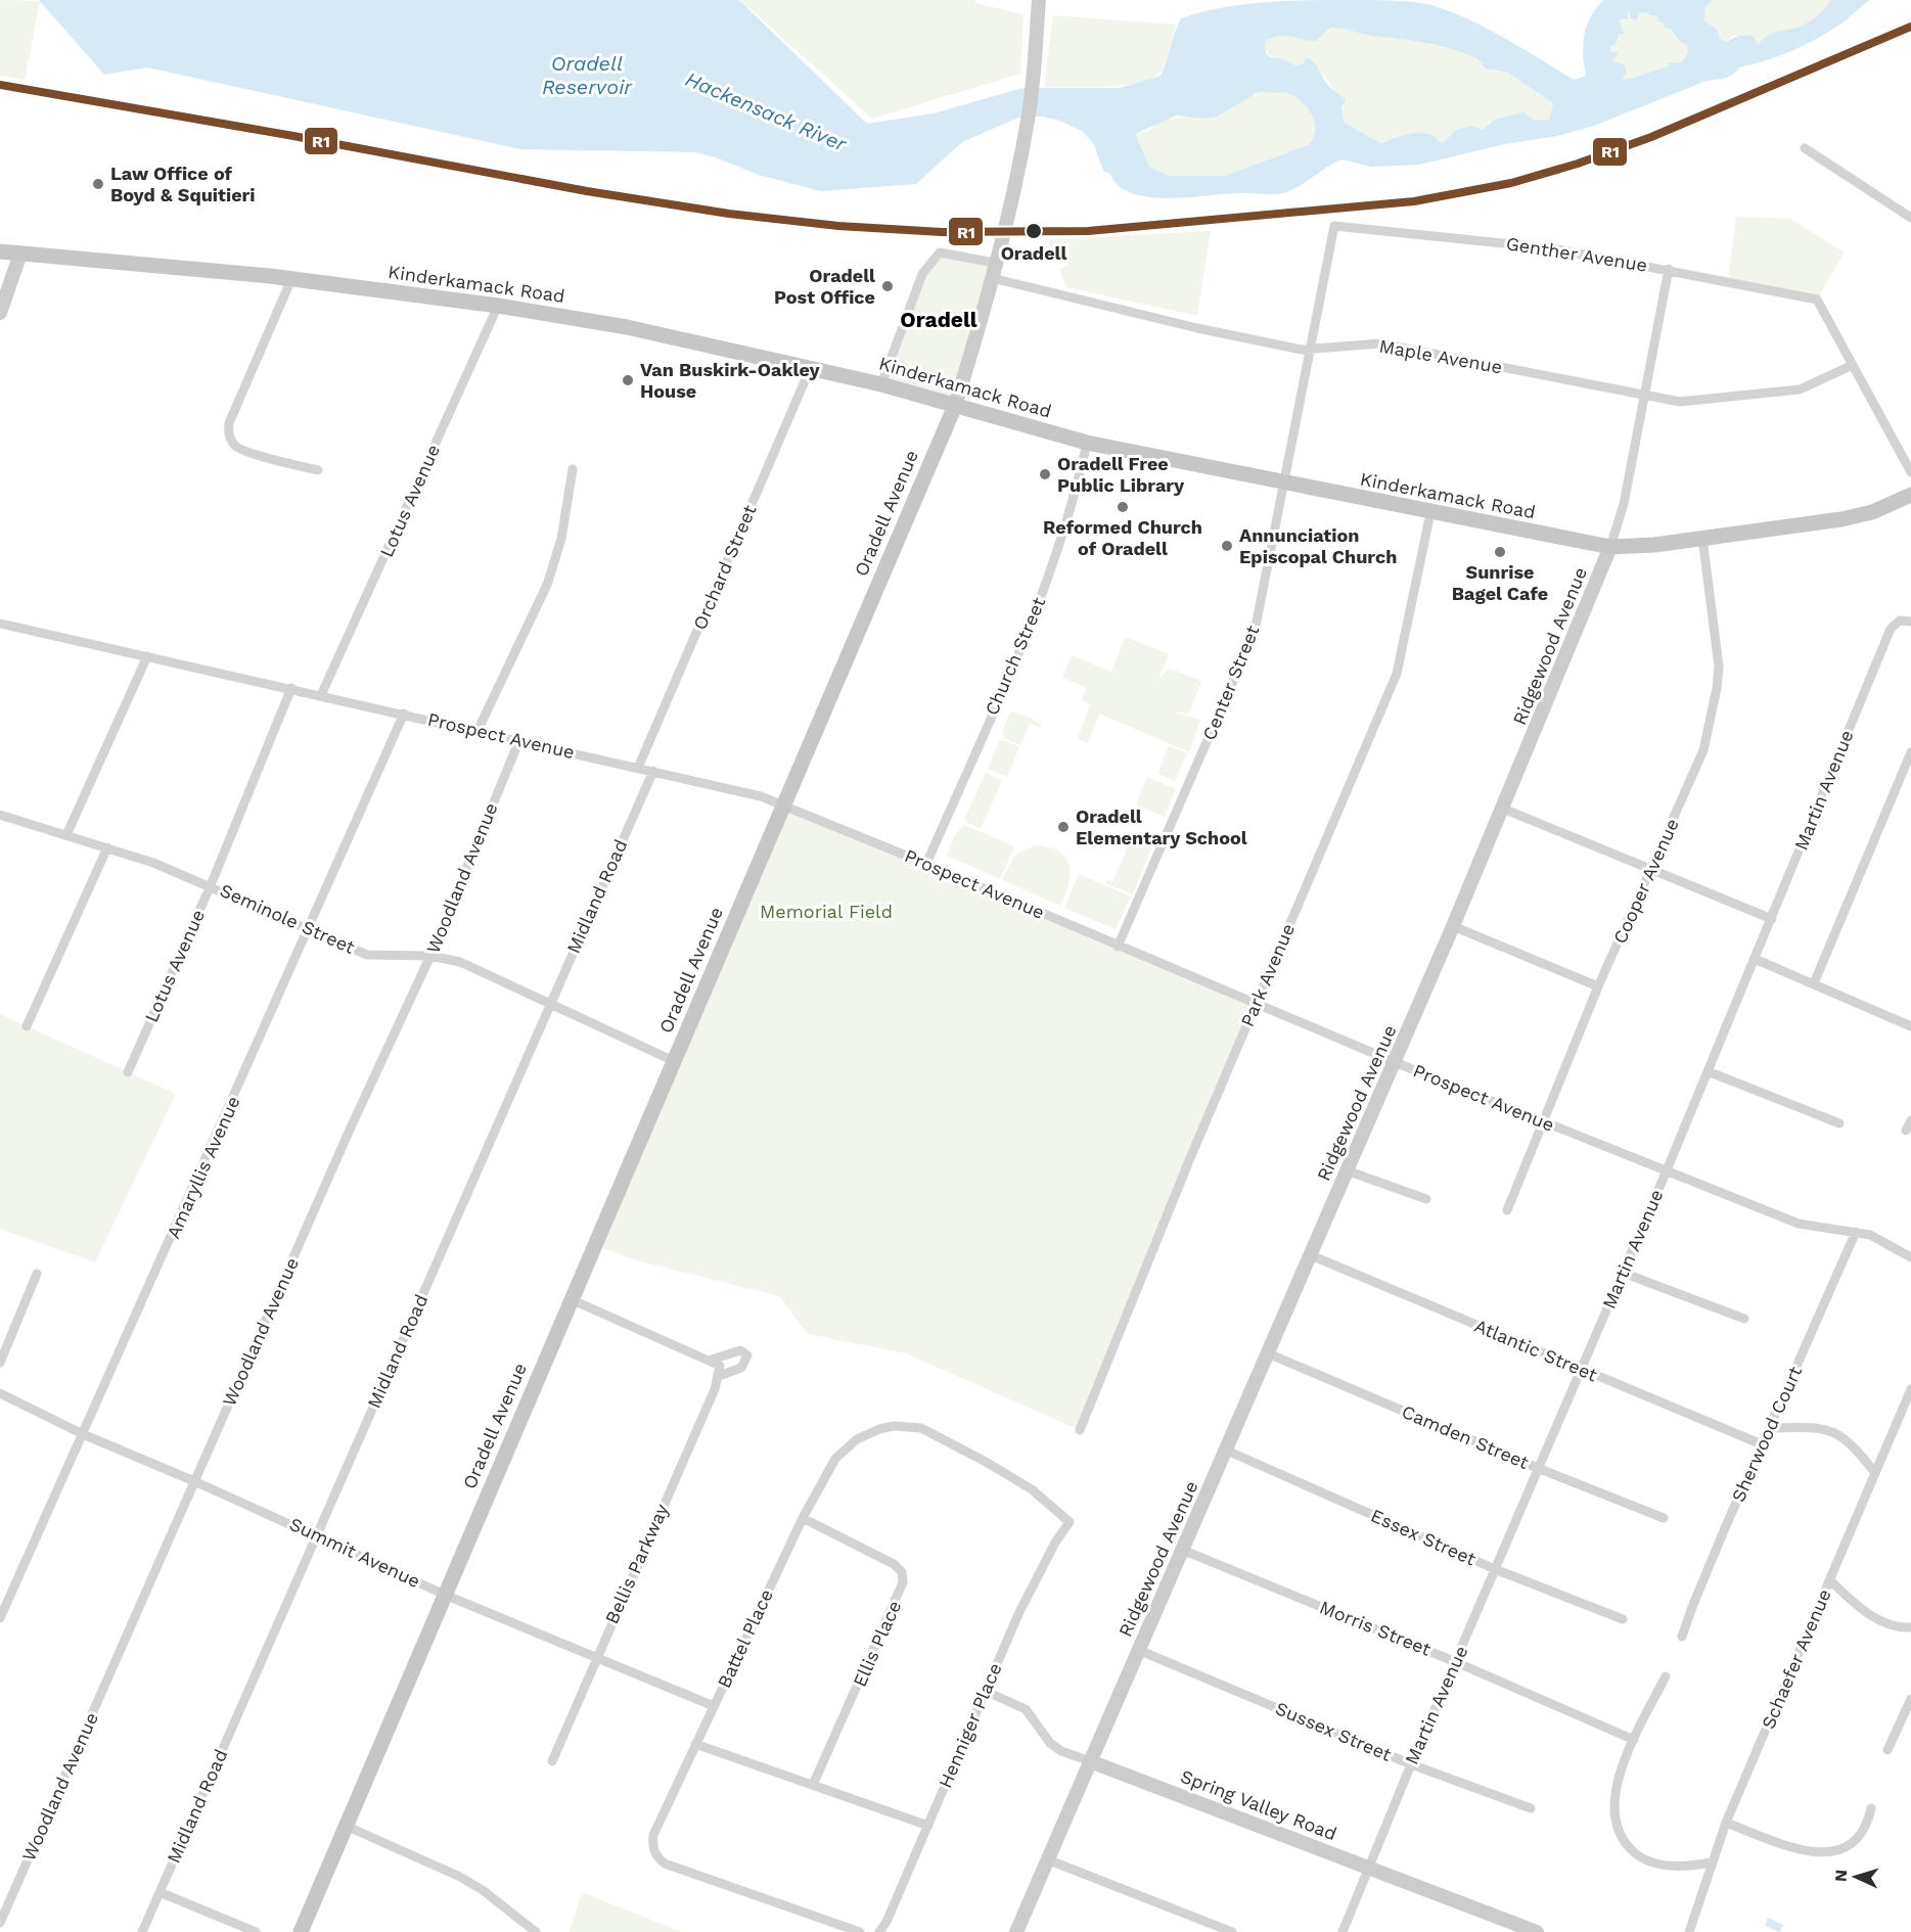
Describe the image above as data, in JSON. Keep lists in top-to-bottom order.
{
  "streets": {
    "main road": ["Kinderkamack Road", "Oradell Avenue"],
    "street": [
      "Genther Avenue",
      "Maple Avenue",
      "Lotus Avenue",
      "Orchard Street",
      "Ridgewood Avenue",
      "Church Street",
      "Center Street",
      "Prospect Avenue",
      "Martin Avenue",
      "Woodland Avenue",
      "Cooper Avenue",
      "Midland Road",
      "Seminole Street",
      "Park Avenue",
      "Amaryllis Avenue",
      "Atlantic Street",
      "Sherwood Court",
      "Camden Street",
      "Essex Street",
      "Summit Avenue",
      "Bellis Parkway",
      "Morris Street",
      "Battel Place",
      "Ellis Place",
      "Schaefer Avenue",
      "Henniger Place",
      "Sussex Street",
      "Spring Valley Road"
    ]
  },
  "crossings": [
    ["Genther Avenue", "Maple Avenue"],
    ["Genther Avenue", "Ridgewood Avenue"],
    ["Genther Avenue", "Center Street"],
    ["Kinderkamack Road", "Lotus Avenue"],
    ["Kinderkamack Road", "Oradell Avenue"],
    ["Kinderkamack Road", "Orchard Street"],
    ["Kinderkamack Road", "Ridgewood Avenue"],
    ["Kinderkamack Road", "Church Street"],
    ["Kinderkamack Road", "Center Street"],
    ["Kinderkamack Road", "Cooper Avenue"],
    ["Kinderkamack Road", "Park Avenue"],
    ["Maple Avenue", "Oradell Avenue"],
    ["Maple Avenue", "Ridgewood Avenue"],
    ["Maple Avenue", "Center Street"],
    ["Lotus Avenue", "Prospect Avenue"],
    ["Lotus Avenue", "Seminole Street"],
    ["Oradell Avenue", "Prospect Avenue"],
    ["Oradell Avenue", "Seminole Street"],
    ["Oradell Avenue", "Summit Avenue"],
    ["Oradell Avenue", "Bellis Parkway"],
    ["Orchard Street", "Prospect Avenue"],
    ["Ridgewood Avenue", "Prospect Avenue"],
    ["Ridgewood Avenue", "Atlantic Street"],
    ["Ridgewood Avenue", "Camden Street"],
    ["Ridgewood Avenue", "Essex Street"],
    ["Ridgewood Avenue", "Morris Street"],
    ["Ridgewood Avenue", "Sussex Street"],
    ["Ridgewood Avenue", "Spring Valley Road"],
    ["Church Street", "Prospect Avenue"],
    ["Center Street", "Prospect Avenue"],
    ["Prospect Avenue", "Martin Avenue"],
    ["Prospect Avenue", "Woodland Avenue"],
    ["Prospect Avenue", "Cooper Avenue"],
    ["Prospect Avenue", "Midland Road"],
    ["Prospect Avenue", "Park Avenue"],
    ["Prospect Avenue", "Amaryllis Avenue"],
    ["Prospect Avenue", "Sherwood Court"],
    ["Martin Avenue", "Atlantic Street"],
    ["Martin Avenue", "Camden Street"],
    ["Martin Avenue", "Essex Street"],
    ["Martin Avenue", "Morris Street"],
    ["Martin Avenue", "Sussex Street"],
    ["Martin Avenue", "Spring Valley Road"],
    ["Woodland Avenue", "Seminole Street"],
    ["Woodland Avenue", "Summit Avenue"],
    ["Midland Road", "Seminole Street"],
    ["Midland Road", "Summit Avenue"],
    ["Seminole Street", "Amaryllis Avenue"],
    ["Amaryllis Avenue", "Summit Avenue"],
    ["Atlantic Street", "Sherwood Court"],
    ["Summit Avenue", "Bellis Parkway"],
    ["Summit Avenue", "Battel Place"],
    ["Battel Place", "Ellis Place"],
    ["Battel Place", "Henniger Place"],
    ["Henniger Place", "Spring Valley Road"]
  ],
  "districts": ["Oradell"],
  "water": ["Oradell Reservoir", "Hackensack River"],
  "parks": ["Memorial Field"],
  "places": [
    "Law Office of Boyd & Squitieri",
    "Oradell",
    "Oradell Post Office",
    "Van Buskirk-Oakley House",
    "Oradell Free Public Library",
    "Reformed Church of Oradell",
    "Annunciation Episcopal Church",
    "Sunrise Bagel Cafe",
    "Oradell Elementary School"
  ],
  "lines": ["transit line R1"],
  "north": "left"
}
